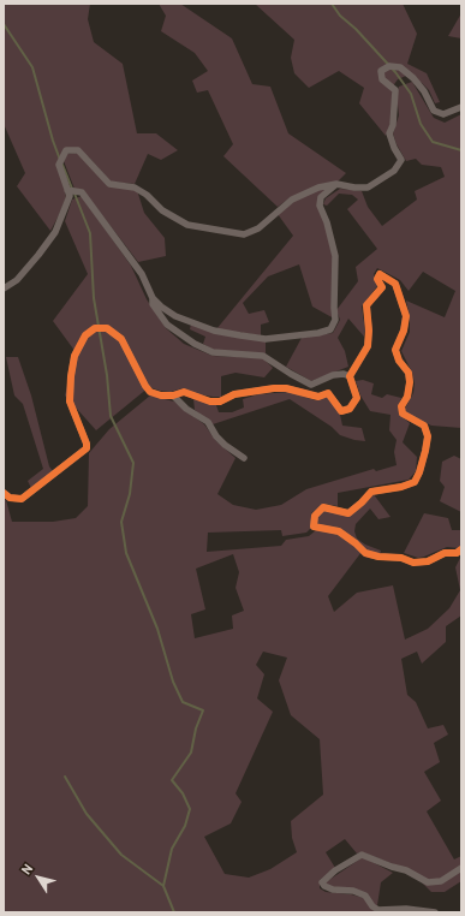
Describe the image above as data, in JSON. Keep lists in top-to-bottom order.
{
  "north": "top left"
}
